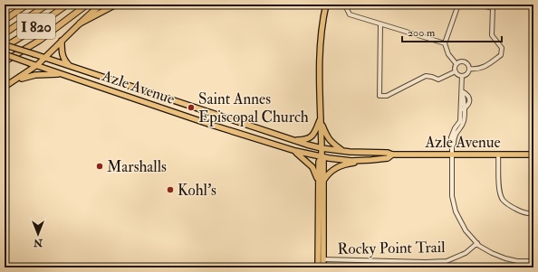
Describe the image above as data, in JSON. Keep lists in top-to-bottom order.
{
  "streets": {
    "highway": ["I 820"],
    "main road": ["Azle Avenue"],
    "street": ["Rocky Point Trail"]
  },
  "crossings": [
    ["I 820", "Azle Avenue"]
  ],
  "places": ["Saint Annes Episcopal Church", "Marshalls", "Kohl's"],
  "scale_bar": "200 m",
  "north": "bottom"
}
